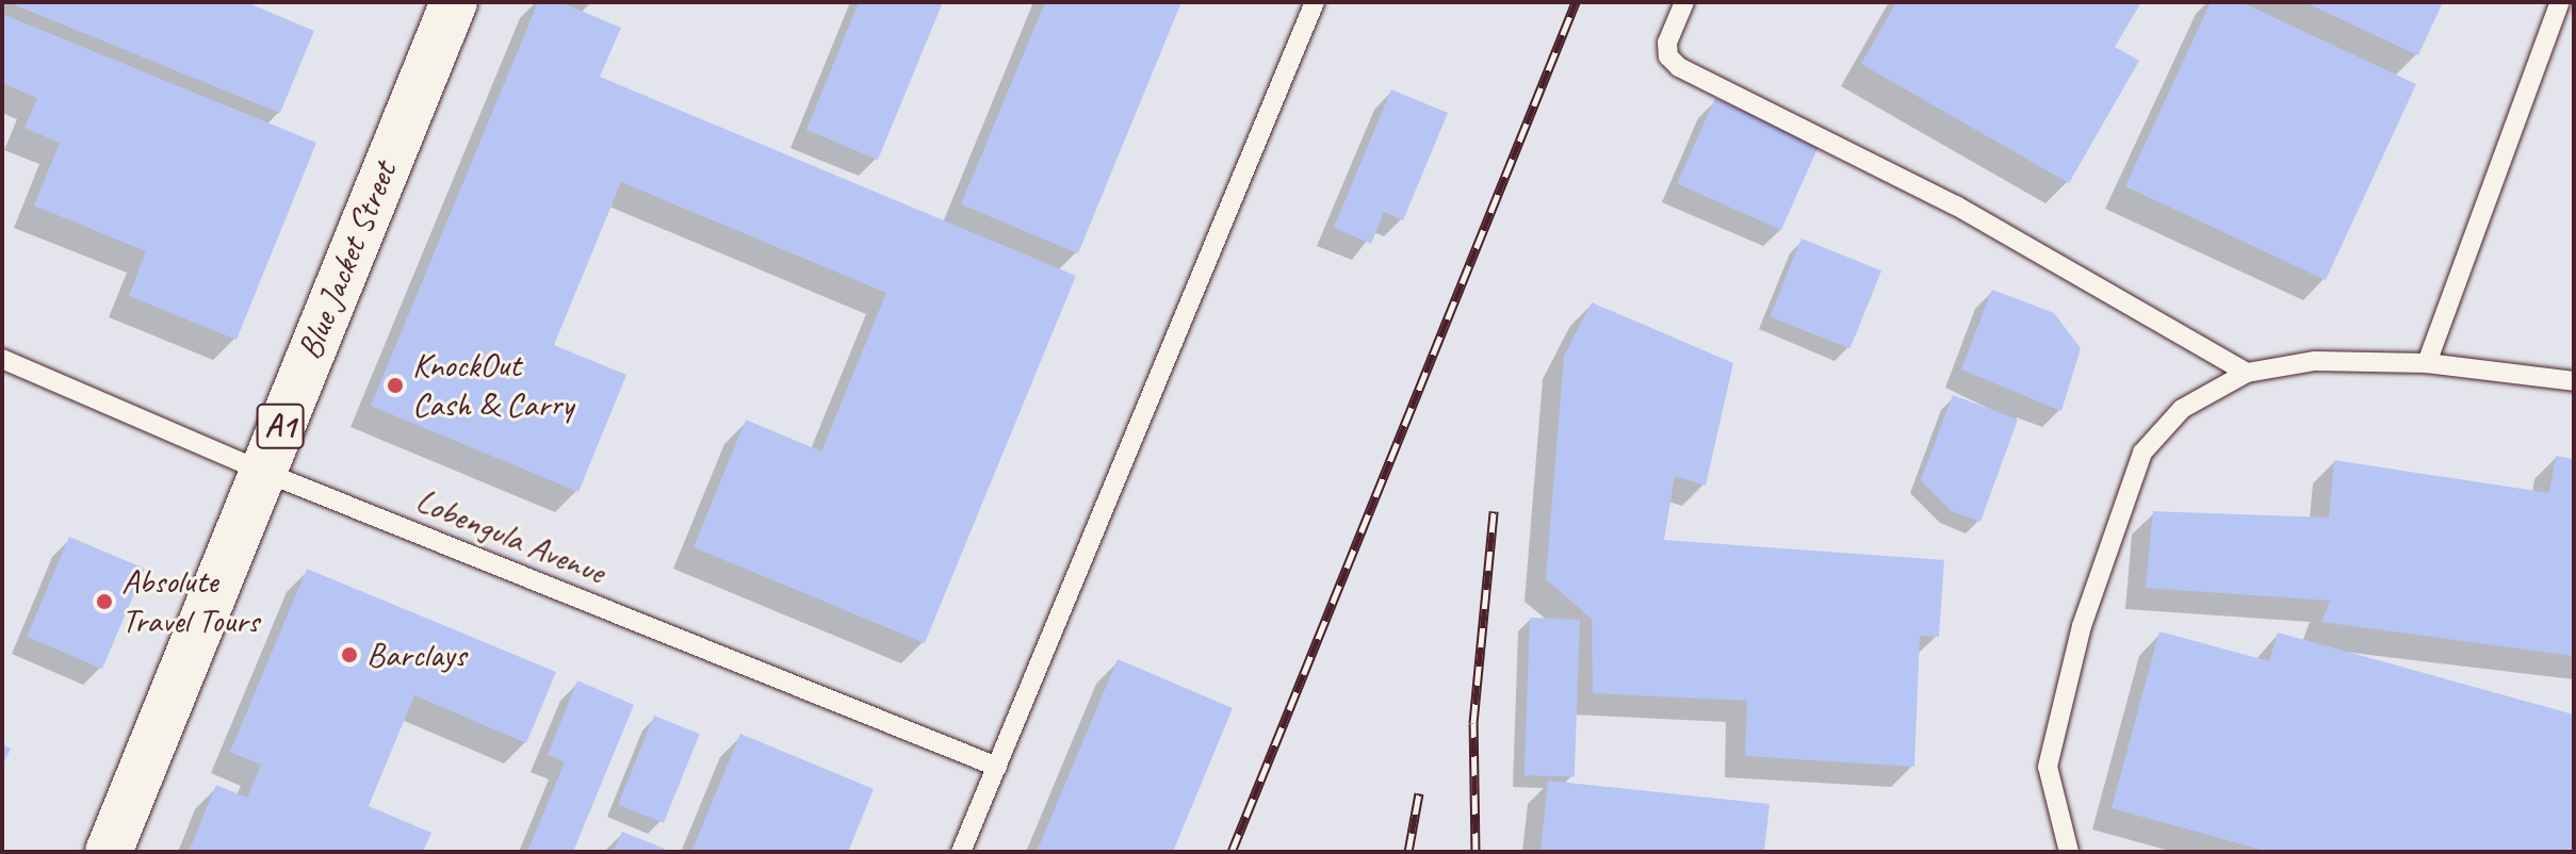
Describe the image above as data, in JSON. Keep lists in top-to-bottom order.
{
  "streets": {
    "highway": ["Blue Jacket Street", "A1"],
    "lane": ["Lobengula Avenue"]
  },
  "crossings": [
    ["Blue Jacket Street", "Lobengula Avenue"]
  ],
  "places": ["KnockOut Cash & Carry", "Absolute Travel Tours", "Barclays"]
}
